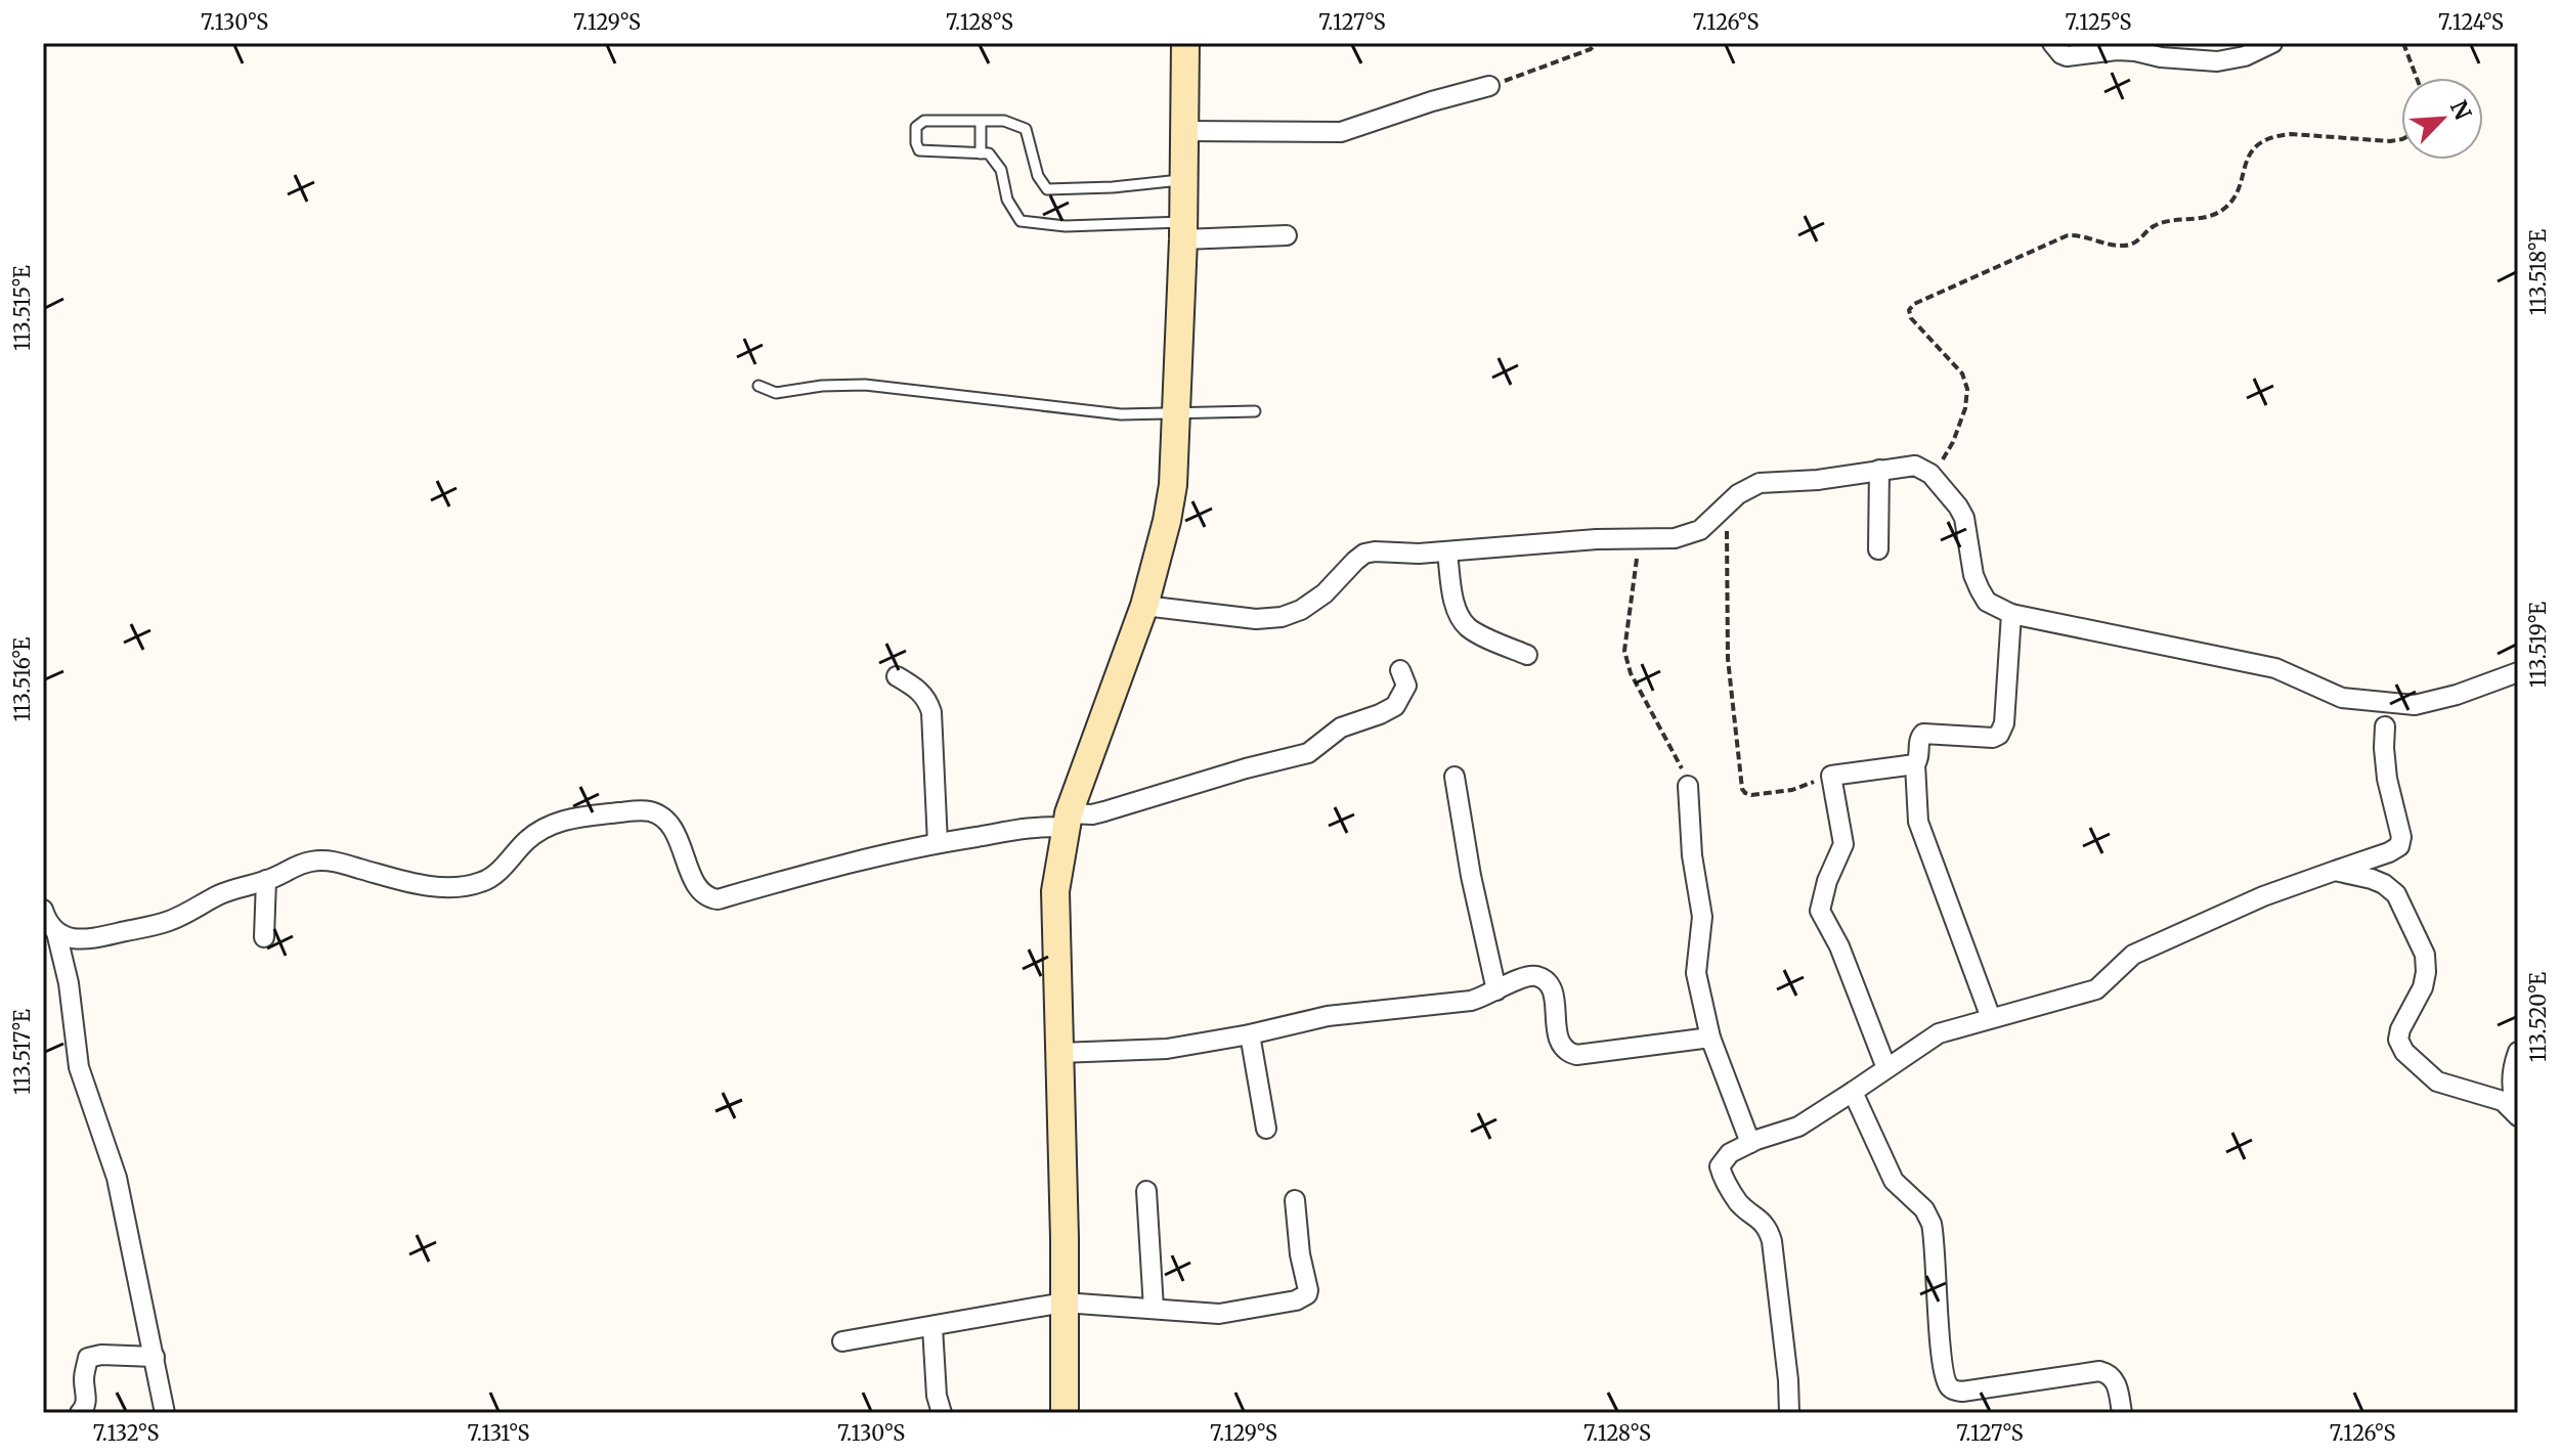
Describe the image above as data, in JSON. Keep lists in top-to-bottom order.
{
  "north": "top right",
  "coordinates": [
    "7.130°S",
    "7.129°S",
    "7.128°S",
    "7.127°S",
    "7.126°S",
    "7.125°S",
    "7.124°S",
    "113.518°E",
    "113.515°E",
    "113.519°E",
    "113.516°E",
    "113.520°E",
    "113.517°E",
    "7.132°S",
    "7.131°S"
  ]
}
